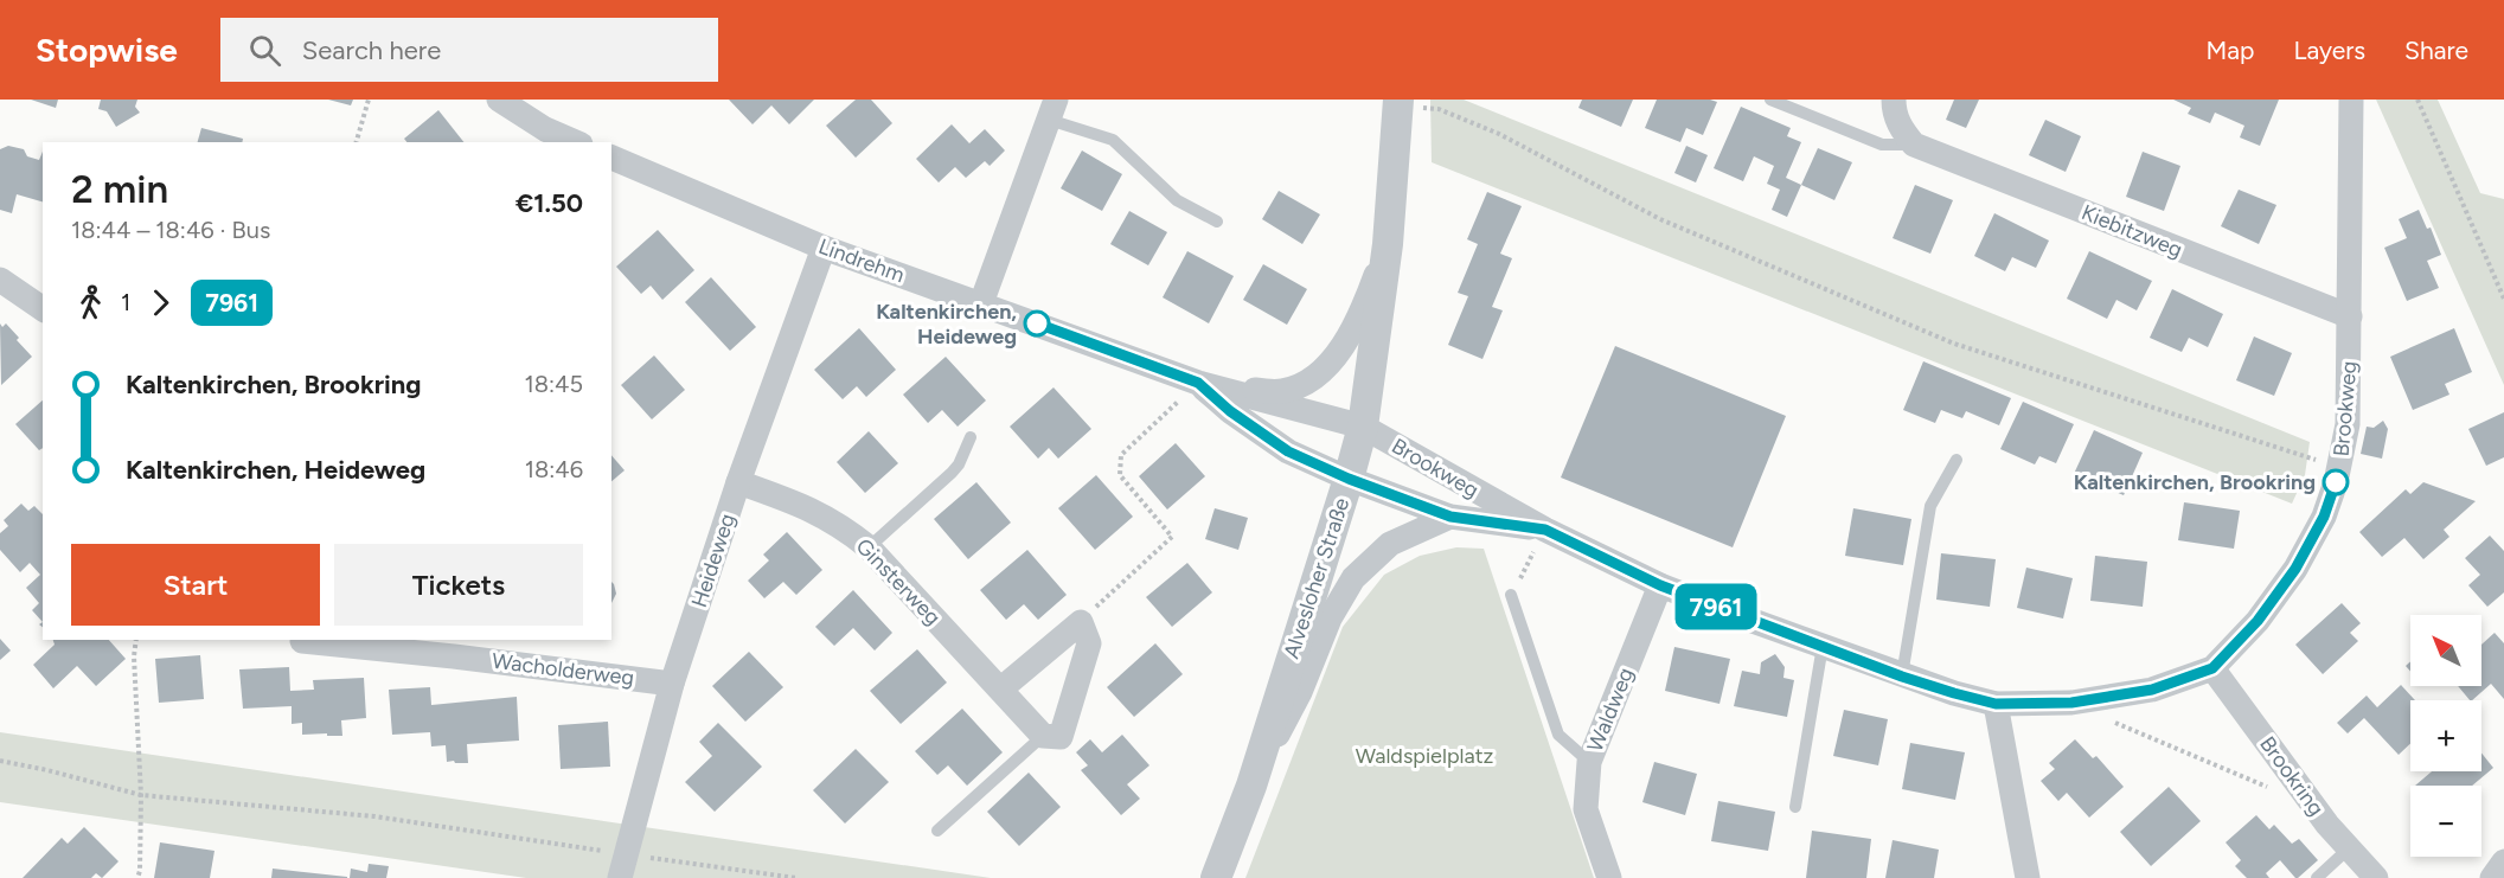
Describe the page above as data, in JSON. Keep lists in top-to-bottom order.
{
  "streets": {
    "street": [
      "Kiebitzweg",
      "Lindrehm",
      "Brookweg",
      "Heideweg",
      "Alvesloher Straße",
      "Ginsterweg",
      "Wacholderweg",
      "Waldweg",
      "Brookring"
    ]
  },
  "crossings": [
    ["Kiebitzweg", "Brookweg"],
    ["Lindrehm", "Brookweg"],
    ["Lindrehm", "Heideweg"],
    ["Lindrehm", "Alvesloher Straße"],
    ["Brookweg", "Alvesloher Straße"],
    ["Brookweg", "Waldweg"],
    ["Brookweg", "Brookring"],
    ["Heideweg", "Ginsterweg"],
    ["Heideweg", "Wacholderweg"]
  ],
  "parks": ["Waldspielplatz"],
  "places": ["Kaltenkirchen, Heideweg", "Kaltenkirchen, Brookring"],
  "lines": ["bus line 7961"],
  "north": "top left",
  "page": {
    "header": "Stopwise",
    "search": "Search here",
    "nav": ["Map", "Layers", "Share"],
    "on_map": "7961",
    "heading": ["2 min", "18:44 – 18:46 · Bus", "€1.50"],
    "legs": ["1", "7961"],
    "list": [
      {
        "name": "Kaltenkirchen, Brookring",
        "value": "18:45"
      },
      {
        "name": "Kaltenkirchen, Heideweg",
        "value": "18:46"
      }
    ],
    "buttons": ["Start", "Tickets"],
    "map_buttons": ["+", "−"]
  }
}
